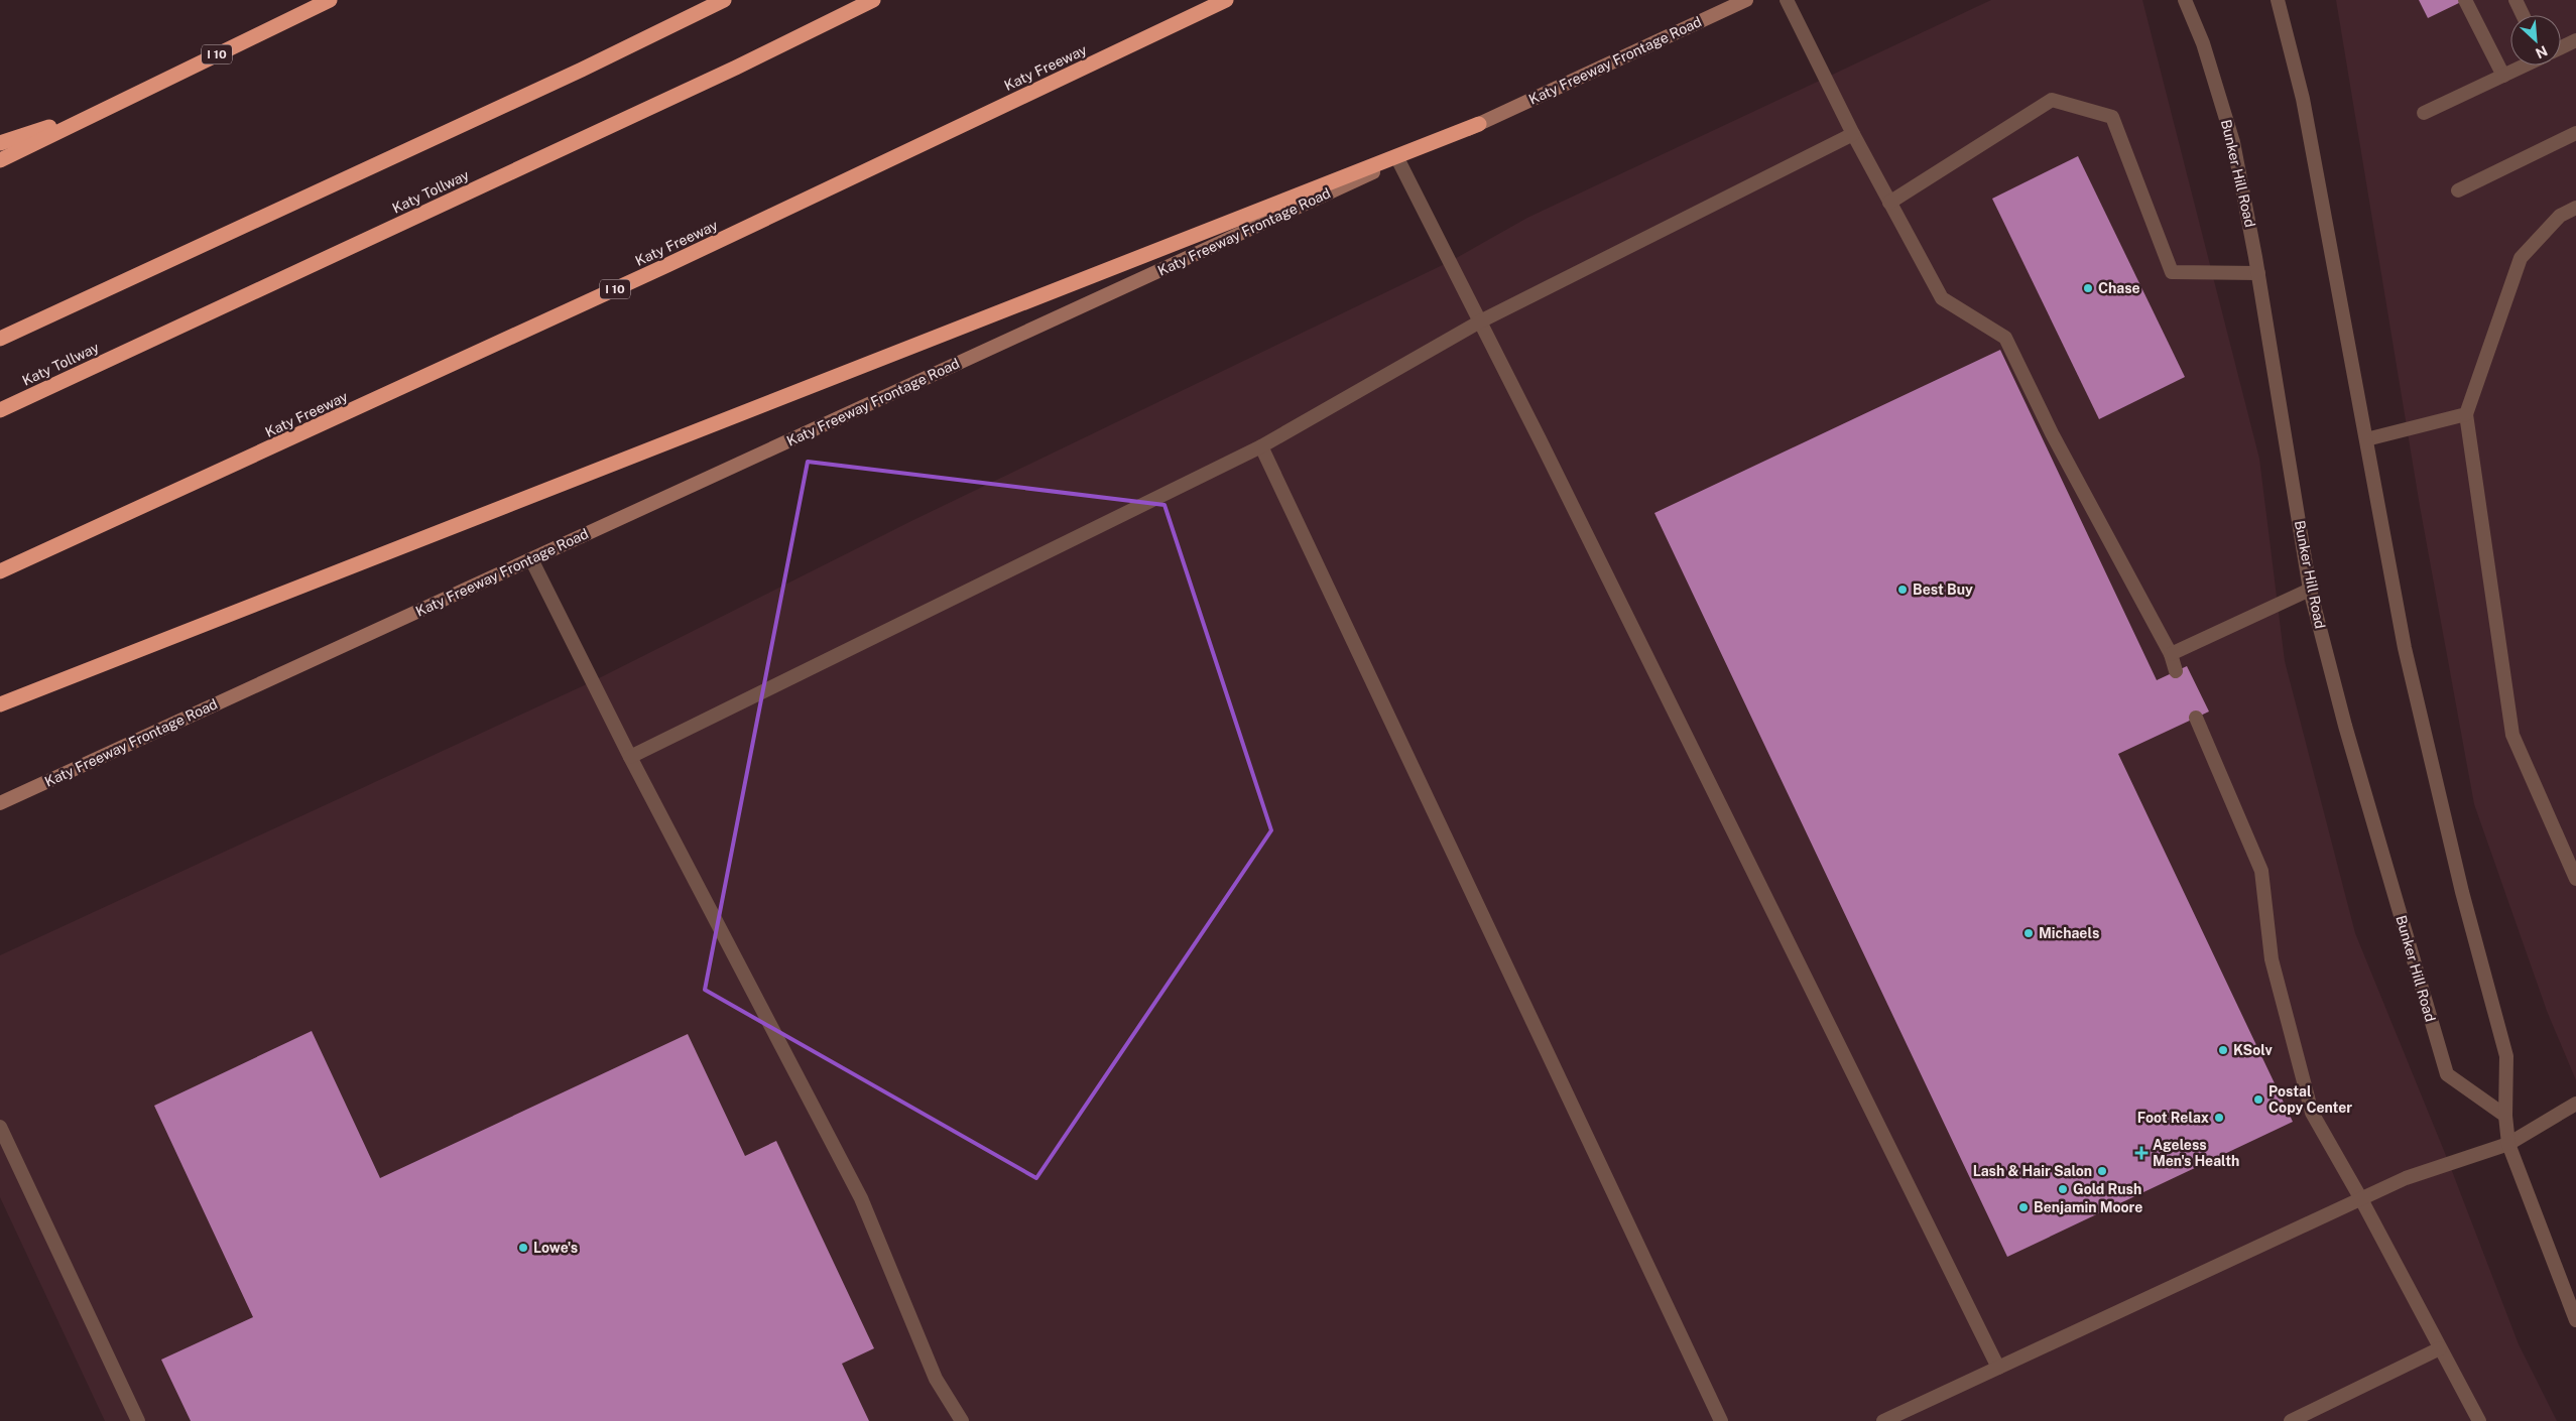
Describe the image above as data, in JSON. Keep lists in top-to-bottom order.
{
  "streets": {
    "highway": ["I 10", "Katy Freeway", "Katy Tollway"],
    "main road": ["Katy Freeway Frontage Road"],
    "street": ["Bunker Hill Road"]
  },
  "places": {
    "other": [
      "Chase",
      "Best Buy",
      "Michaels",
      "KSolv",
      "Postal Copy Center",
      "Foot Relax",
      "Lash & Hair Salon",
      "Gold Rush",
      "Benjamin Moore",
      "Lowe's"
    ],
    "health": ["Ageless Men's Health"]
  },
  "north": "bottom right"
}
